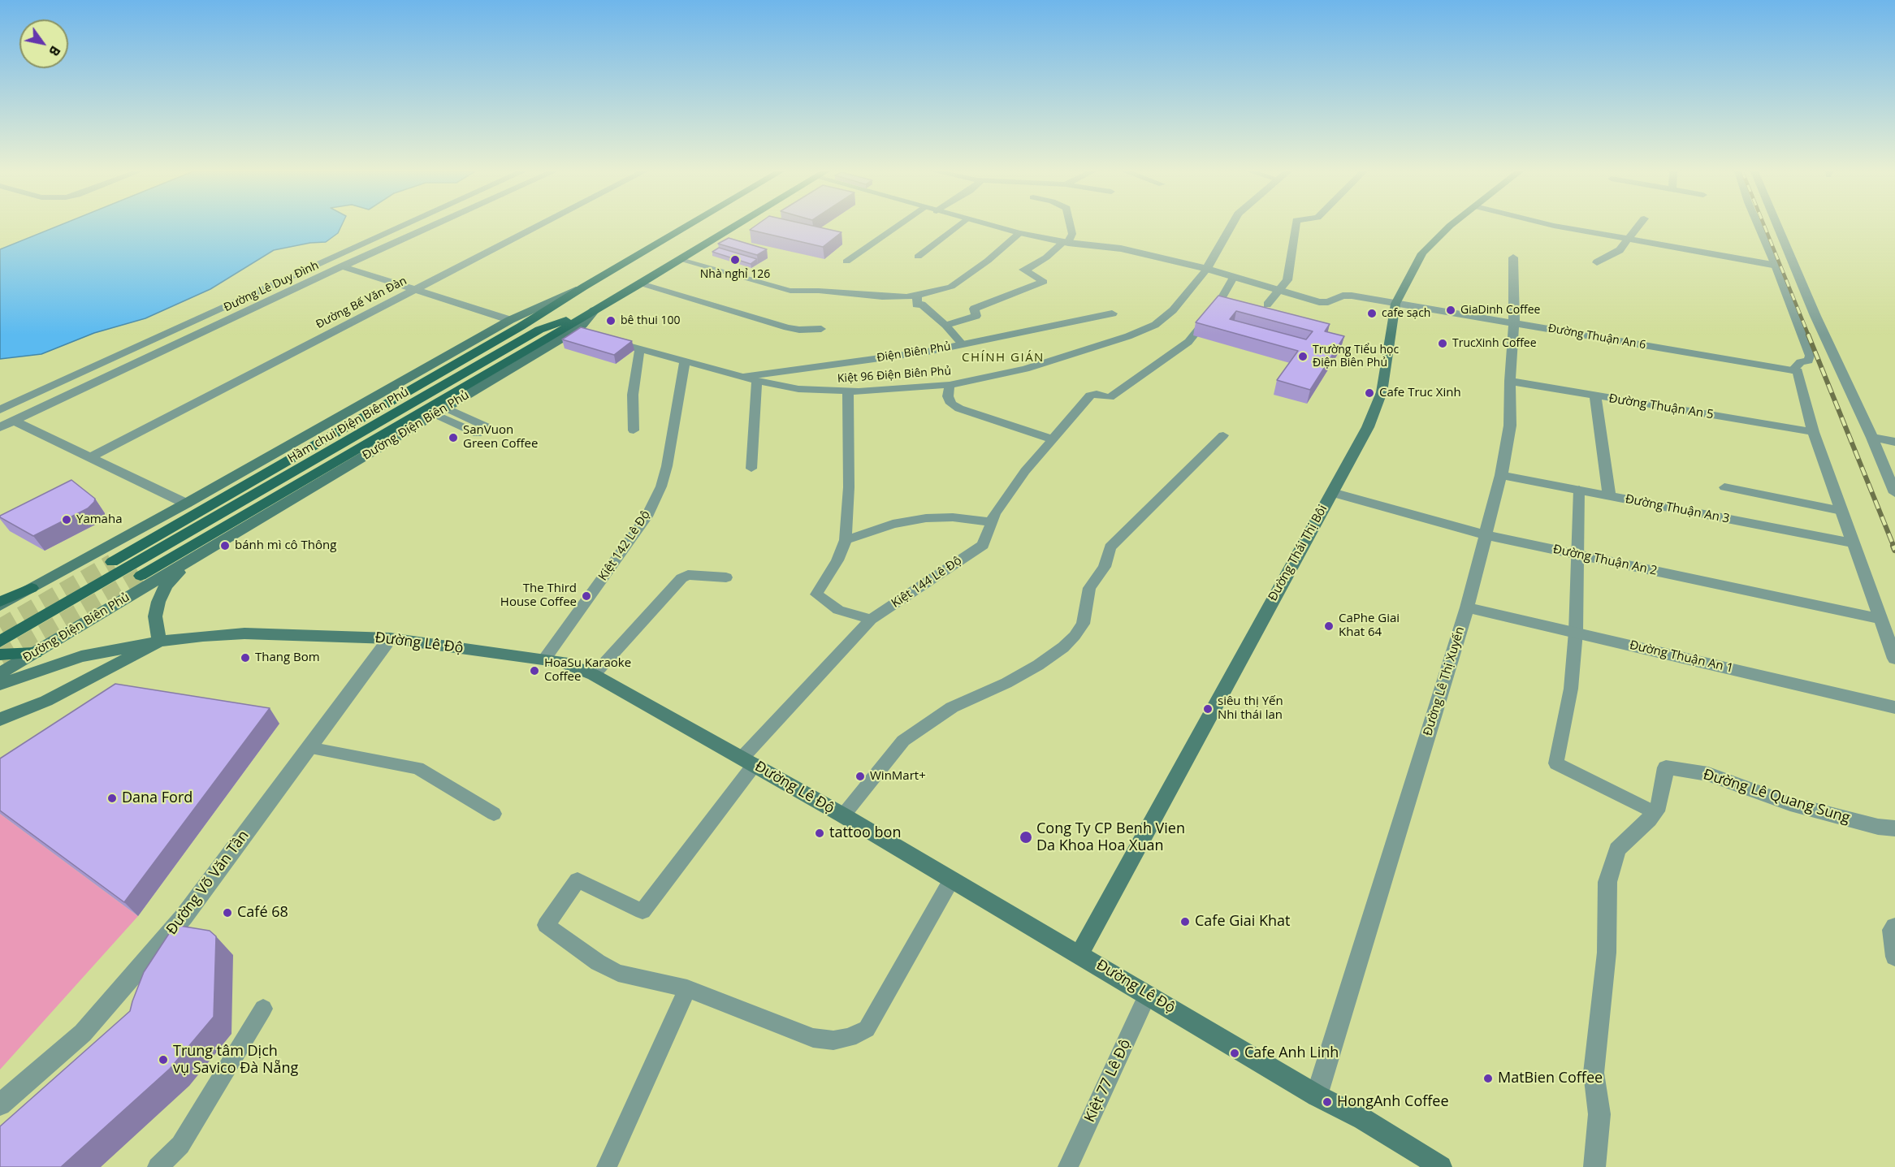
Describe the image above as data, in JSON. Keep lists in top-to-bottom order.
{
  "streets": {
    "main road": ["Hầm chui Điện Biên Phủ", "Đường Điện Biên Phủ"],
    "street": [
      "Đường Lê Duy Đình",
      "Đường Bế Văn Đàn",
      "Đường Thuận An 6",
      "Điện Biên Phủ",
      "Kiệt 96 Điện Biên Phủ",
      "Đường Thuận An 5",
      "Đường Thuận An 3",
      "Đường Thái Thị Bôi",
      "Đường Thuận An 2",
      "Đường Lê Độ",
      "Đường Thuận An 1",
      "Đường Lê Thị Xuyến",
      "Đường Lê Quang Sung",
      "Đường Võ Văn Tần"
    ],
    "lane": ["Kiệt 142 Lê Độ", "Kiệt 144 Lê Độ", "Kiệt 77 Lê Độ"]
  },
  "crossings": [
    ["Đường Thuận An 6", "Kiệt 96 Điện Biên Phủ"],
    ["Đường Thuận An 6", "Đường Thái Thị Bôi"],
    ["Đường Thuận An 6", "Kiệt 144 Lê Độ"],
    ["Đường Thuận An 6", "Đường Lê Thị Xuyến"],
    ["Điện Biên Phủ", "Kiệt 96 Điện Biên Phủ"],
    ["Kiệt 96 Điện Biên Phủ", "Kiệt 142 Lê Độ"],
    ["Đường Thuận An 5", "Đường Lê Thị Xuyến"],
    ["Hầm chui Điện Biên Phủ", "Đường Điện Biên Phủ"],
    ["Đường Điện Biên Phủ", "Đường Lê Độ"],
    ["Đường Thuận An 3", "Đường Lê Thị Xuyến"],
    ["Kiệt 142 Lê Độ", "Đường Lê Độ"],
    ["Đường Thái Thị Bôi", "Đường Thuận An 2"],
    ["Đường Thái Thị Bôi", "Đường Lê Độ"],
    ["Đường Thuận An 2", "Đường Lê Thị Xuyến"],
    ["Kiệt 144 Lê Độ", "Đường Lê Độ"],
    ["Đường Lê Độ", "Đường Lê Thị Xuyến"],
    ["Đường Lê Độ", "Đường Võ Văn Tần"],
    ["Đường Lê Độ", "Kiệt 77 Lê Độ"],
    ["Đường Thuận An 1", "Đường Lê Thị Xuyến"]
  ],
  "districts": ["CHÍNH GIÁN"],
  "places": [
    "Nhà nghỉ 126",
    "GiaDinh Coffee",
    "cafe sạch",
    "bê thui 100",
    "TrucXinh Coffee",
    "Trường Tiểu học Điện Biên Phủ",
    "Cafe Truc Xinh",
    "SanVuon Green Coffee",
    "Yamaha",
    "bánh mì cô Thông",
    "The Third House Coffee",
    "CaPhe Giai Khat 64",
    "Thang Bom",
    "HoaSu Karaoke Coffee",
    "siêu thị Yến Nhi thái lan",
    "WinMart+",
    "Dana Ford",
    "tattoo bon",
    "Cong Ty CP Benh Vien Da Khoa Hoa Xuan",
    "Café 68",
    "Cafe Giai Khat",
    "Cafe Anh Linh",
    "Trung tâm Dịch vụ Savico Đà Nẵng",
    "MatBien Coffee",
    "HongAnh Coffee"
  ],
  "north": "bottom right"
}
